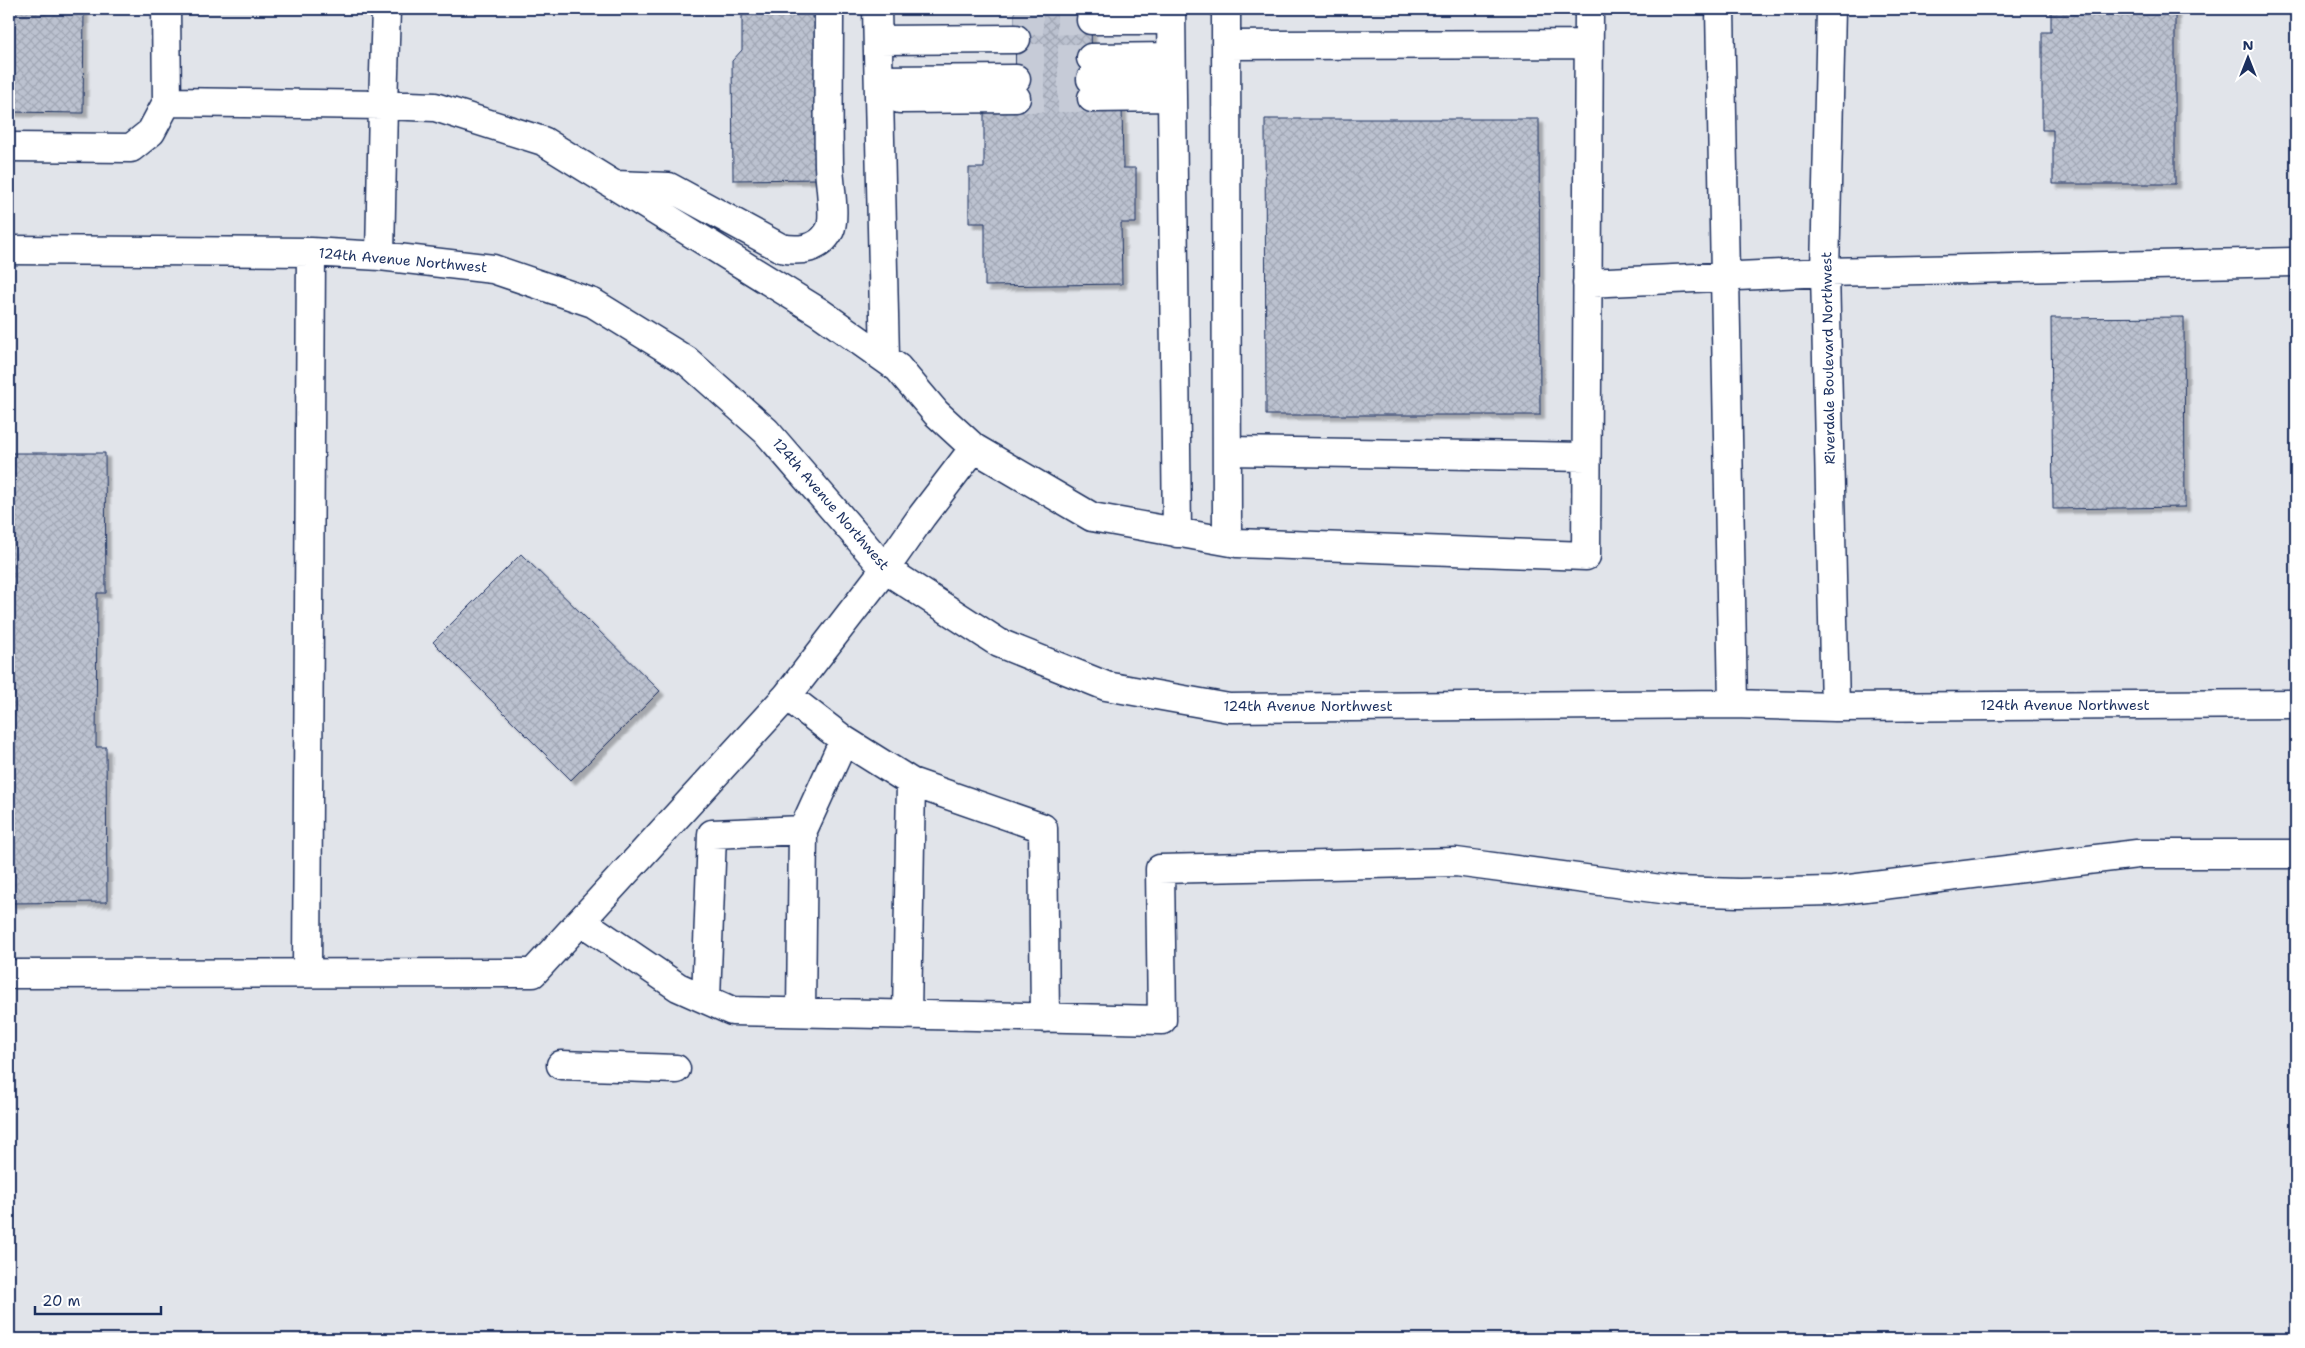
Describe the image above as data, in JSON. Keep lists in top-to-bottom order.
{
  "streets": {
    "street": ["124th Avenue Northwest", "Riverdale Boulevard Northwest"]
  },
  "crossings": [
    ["124th Avenue Northwest", "Riverdale Boulevard Northwest"]
  ],
  "scale_bar": "20 m",
  "north": "top"
}
